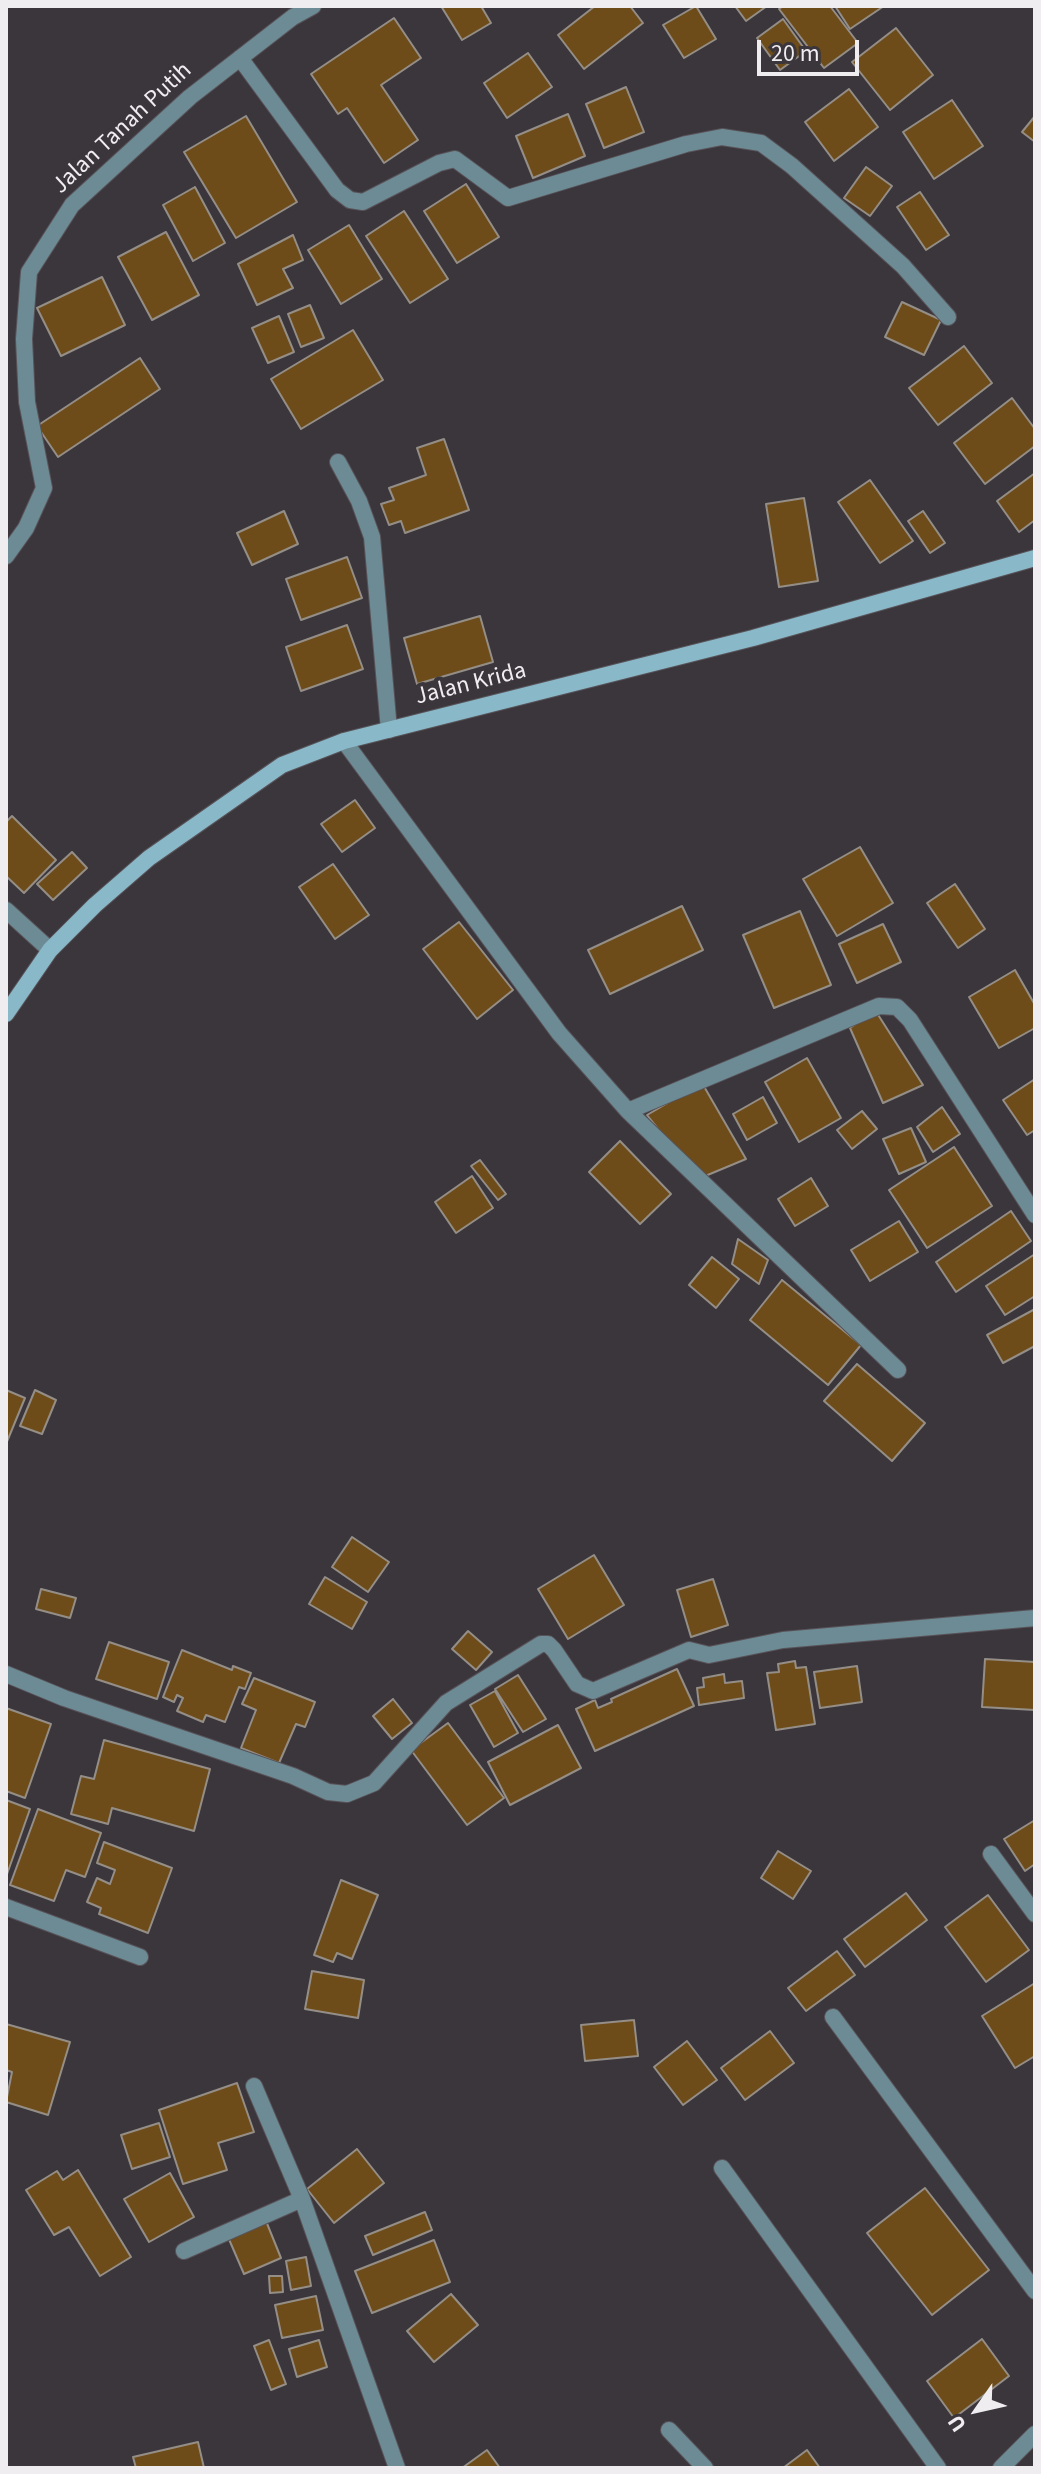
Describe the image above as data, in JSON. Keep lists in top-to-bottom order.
{
  "streets": {
    "street": ["Jalan Tanah Putih", "Jalan Krida"]
  },
  "scale_bar": "20 m",
  "north": "bottom left"
}
